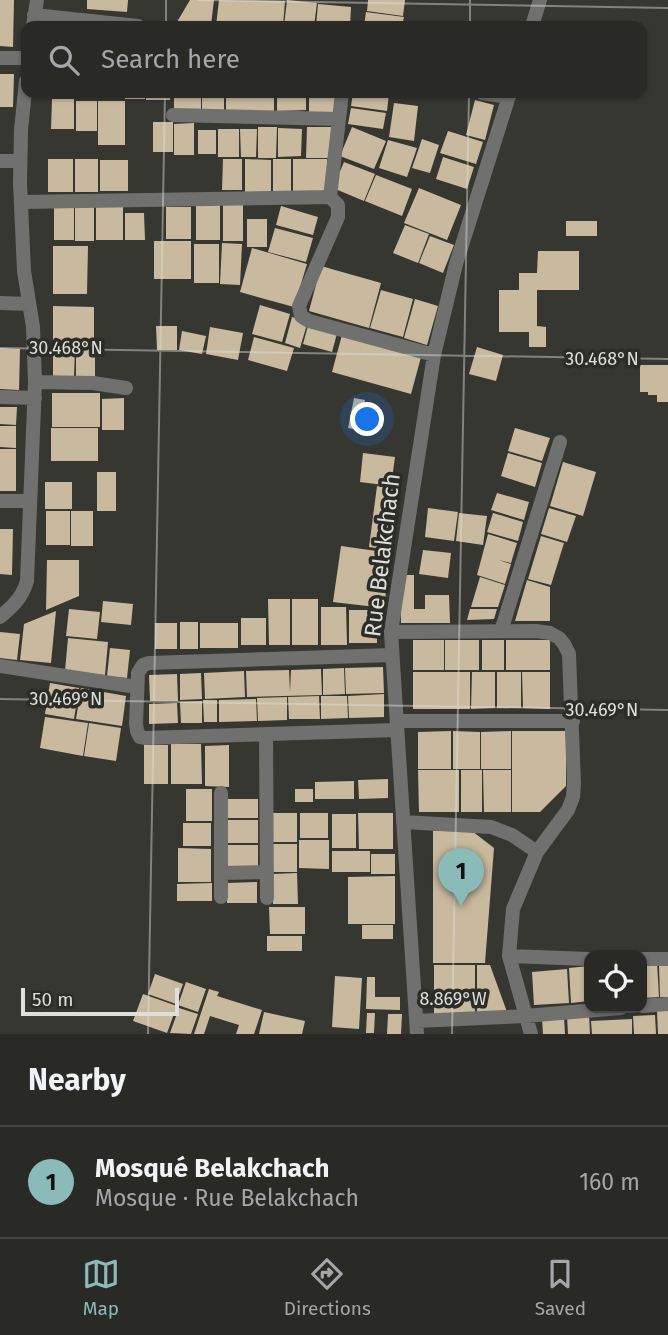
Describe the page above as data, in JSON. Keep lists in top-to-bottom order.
{
  "streets": {
    "street": ["Rue Belakchach"]
  },
  "scale_bar": "50 m",
  "page": {
    "search": "Search here",
    "pins": "1",
    "scale": "50 m",
    "heading": "Nearby",
    "list": [
      {
        "mark": "1",
        "name": "Mosqué Belakchach",
        "note": "Mosque · Rue Belakchach",
        "value": "160 m"
      }
    ],
    "nav": ["Map", "Directions", "Saved"]
  },
  "coordinates": ["30.468°N", "30.469°N", "8.869°W"]
}
